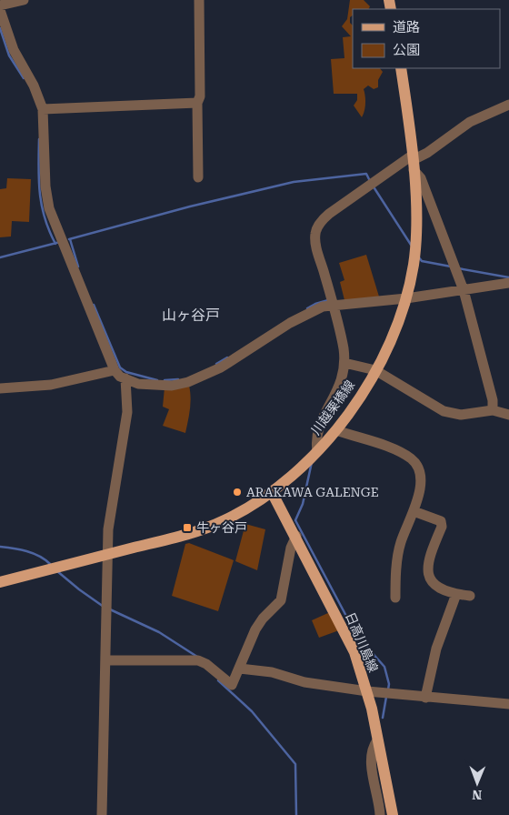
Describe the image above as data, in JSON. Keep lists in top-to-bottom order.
{
  "streets": {
    "main road": ["川越栗橋線", "日高川島線"]
  },
  "crossings": [
    ["川越栗橋線", "日高川島線"]
  ],
  "districts": ["山ヶ谷戸"],
  "places": {
    "other": ["ARAKAWA GALENGE"],
    "transit": ["牛ヶ谷戸"]
  },
  "legend": ["道路", "公園"],
  "north": "bottom"
}
